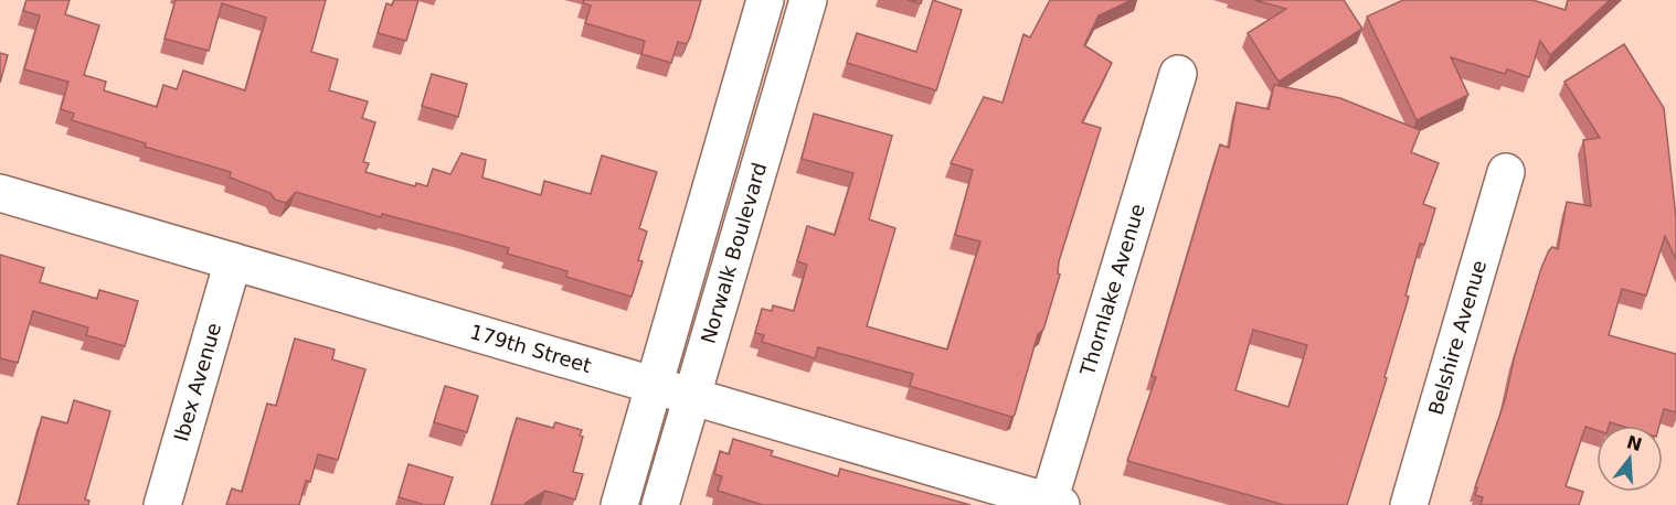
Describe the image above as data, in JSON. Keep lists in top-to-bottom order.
{
  "streets": {
    "street": [
      "Norwalk Boulevard",
      "Thornlake Avenue",
      "Belshire Avenue",
      "179th Street",
      "Ibex Avenue"
    ]
  },
  "crossings": [
    ["Norwalk Boulevard", "179th Street"],
    ["Thornlake Avenue", "179th Street"],
    ["179th Street", "Ibex Avenue"]
  ],
  "north": "top"
}
